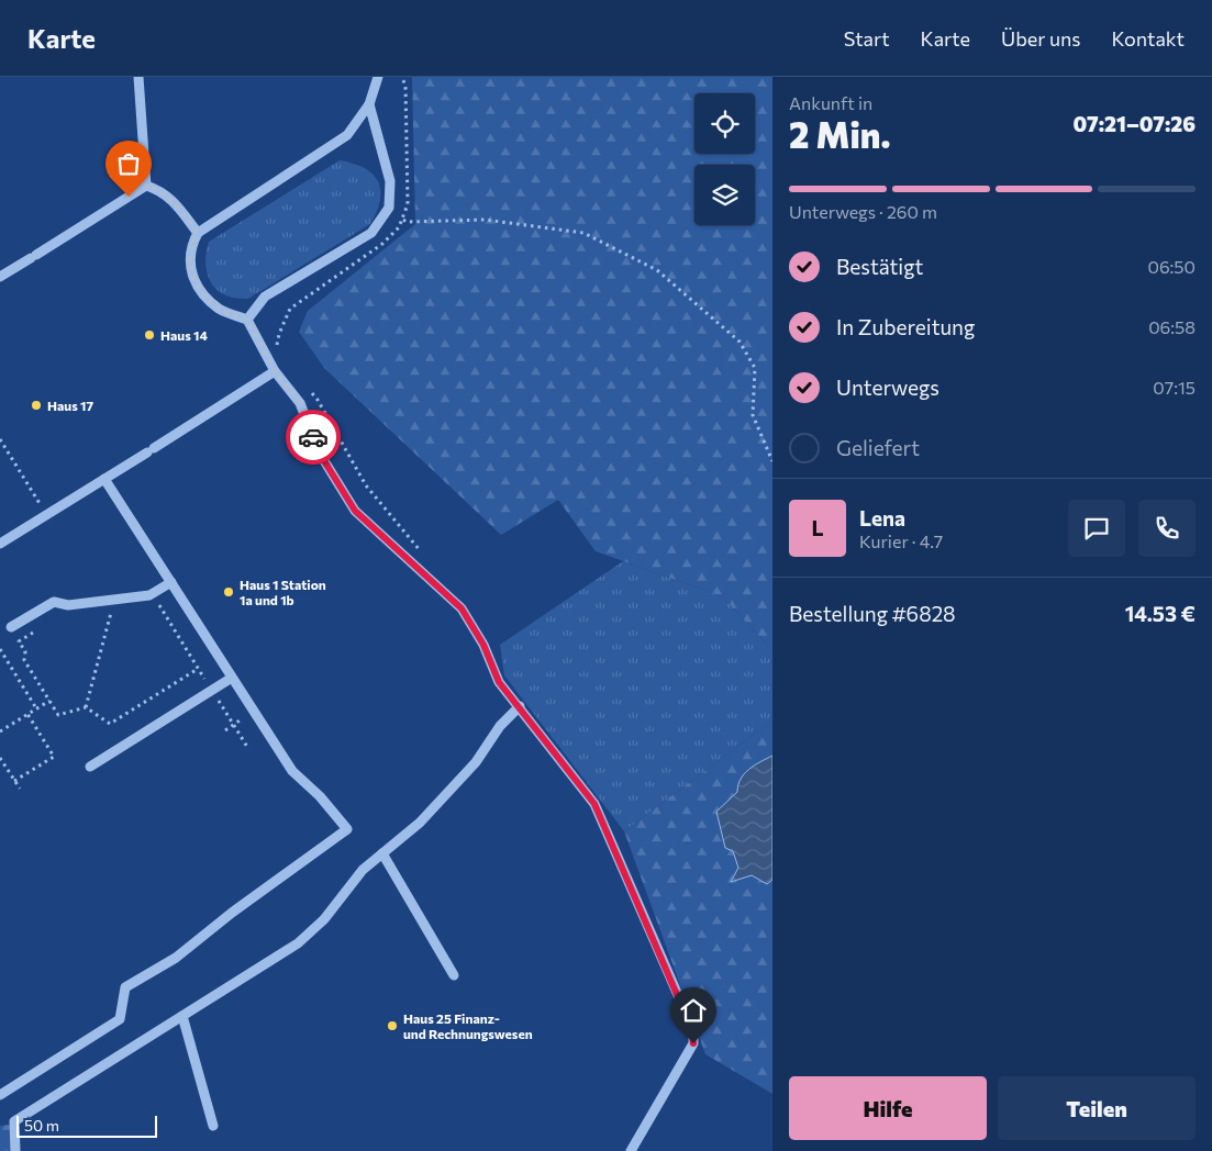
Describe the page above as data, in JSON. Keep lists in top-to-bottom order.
{
  "places": [
    "Haus 14",
    "Haus 17",
    "Haus 1 Station 1a und 1b",
    "Haus 25 Finanz- und Rechnungswesen"
  ],
  "scale_bar": "50 m",
  "page": {
    "header": "Karte",
    "nav": [
      "Start",
      "Karte",
      "Über uns",
      "Kontakt"
    ],
    "heading": ["2 Min.", "Ankunft in", "07:21–07:26"],
    "panel": [
      "Lena",
      "Kurier · 4.7",
      "Bestellung #6828",
      "14.53 €"
    ],
    "bar": "Unterwegs · 260 m",
    "list": [
      ["Bestätigt", "06:50"],
      ["In Zubereitung", "06:58"],
      ["Unterwegs", "07:15"],
      "Geliefert"
    ],
    "round": "L",
    "buttons": ["Hilfe", "Teilen"],
    "scale": "50 m"
  }
}
